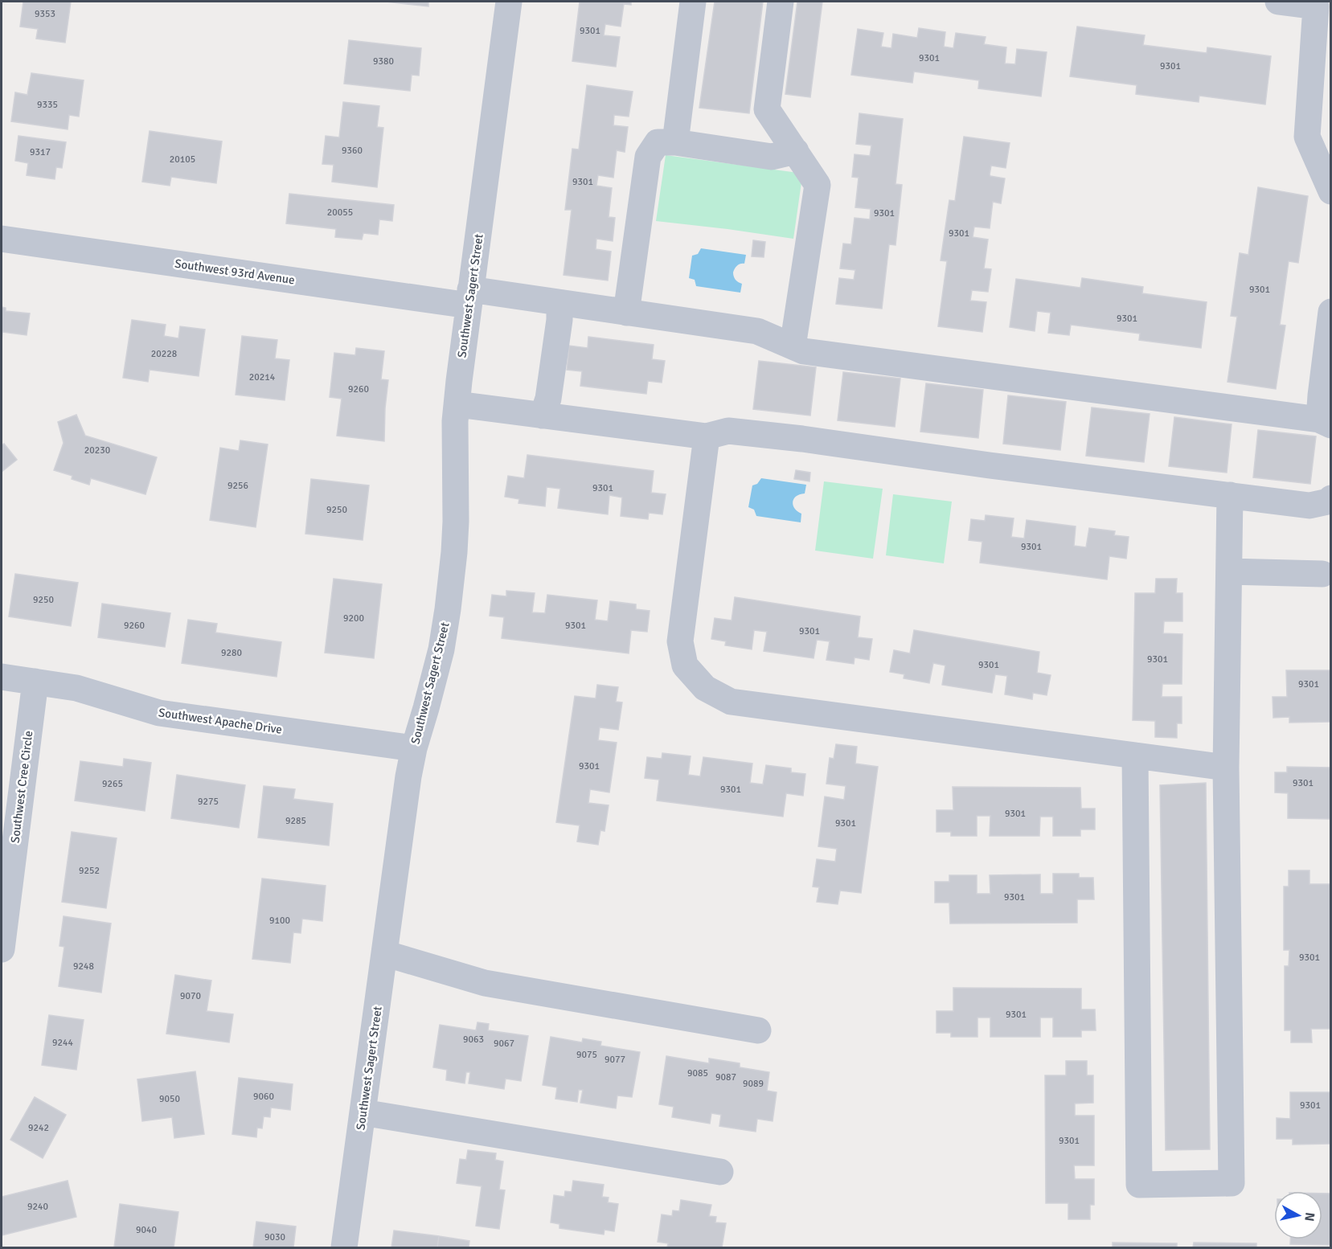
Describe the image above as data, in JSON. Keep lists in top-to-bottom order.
{
  "streets": {
    "street": [
      "Southwest 93rd Avenue",
      "Southwest Sagert Street",
      "Southwest Apache Drive",
      "Southwest Cree Circle"
    ]
  },
  "crossings": [
    ["Southwest 93rd Avenue", "Southwest Sagert Street"],
    ["Southwest Sagert Street", "Southwest Apache Drive"],
    ["Southwest Apache Drive", "Southwest Cree Circle"]
  ],
  "house_numbers": [
    "9353",
    "9301",
    "9301",
    "9380",
    "9301",
    "9335",
    "9360",
    "9317",
    "20105",
    "9301",
    "20055",
    "9301",
    "9301",
    "9301",
    "9301",
    "20228",
    "20214",
    "9260",
    "20230",
    "9256",
    "9301",
    "9250",
    "9301",
    "9250",
    "9200",
    "9260",
    "9301",
    "9301",
    "9280",
    "9301",
    "9301",
    "9301",
    "9301",
    "9301",
    "9265",
    "9301",
    "9275",
    "9301",
    "9285",
    "9301",
    "9252",
    "9301",
    "9100",
    "9301",
    "9248",
    "9070",
    "9301",
    "9063",
    "9244",
    "9067",
    "9075",
    "9077",
    "9085",
    "9087",
    "9089",
    "9060",
    "9050",
    "9301",
    "9242",
    "9301",
    "9240",
    "9040",
    "9030"
  ],
  "north": "right"
}
